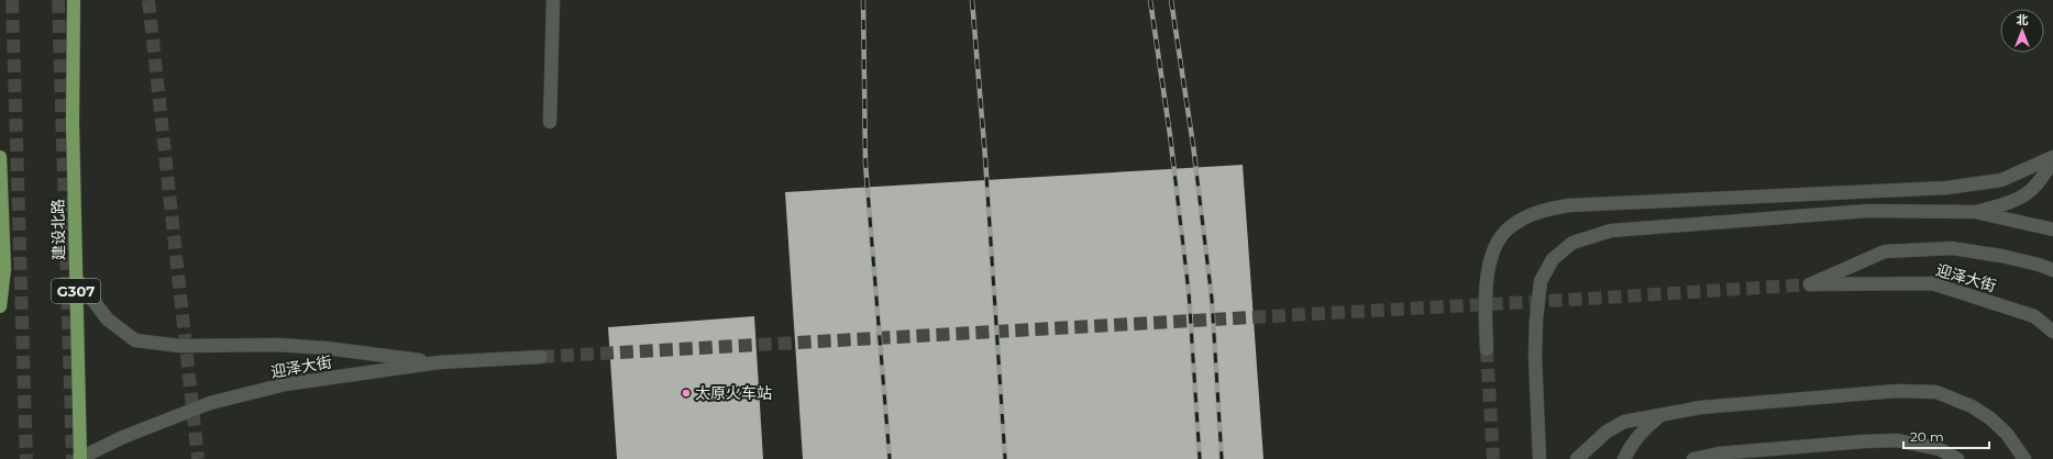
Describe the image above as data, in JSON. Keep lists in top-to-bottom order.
{
  "streets": {
    "highway": ["建设北路", "G307"],
    "street": ["迎泽大街"]
  },
  "crossings": [
    ["建设北路", "迎泽大街"]
  ],
  "places": ["太原火车站"],
  "scale_bar": "20 m",
  "north": "top"
}
